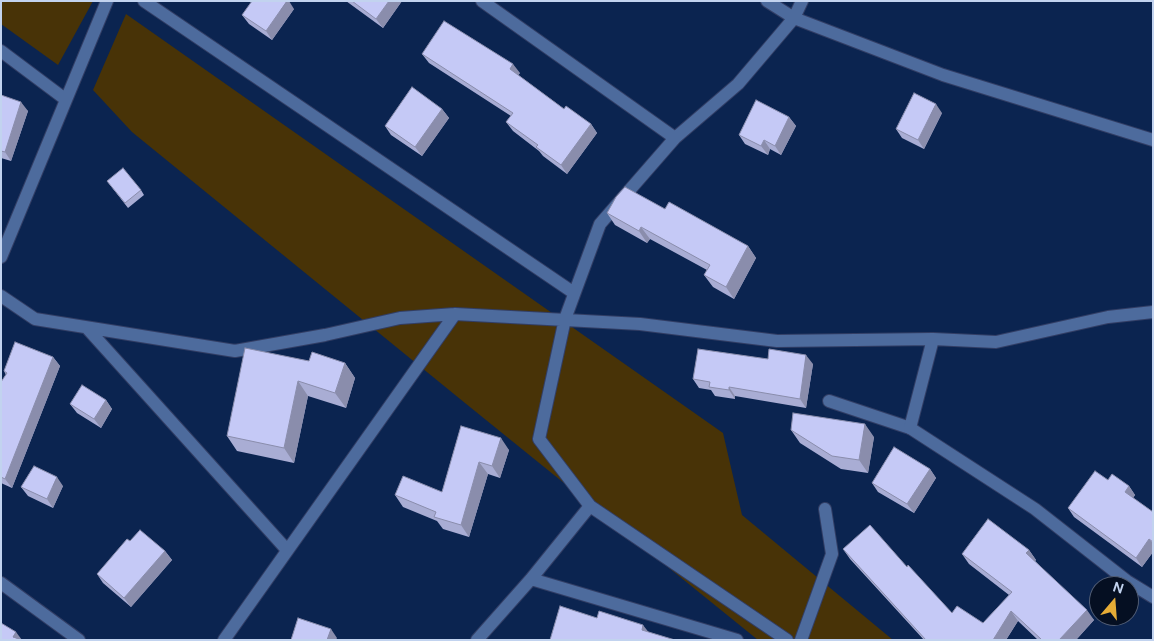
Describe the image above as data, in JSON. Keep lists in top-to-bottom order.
{
  "north": "top"
}
